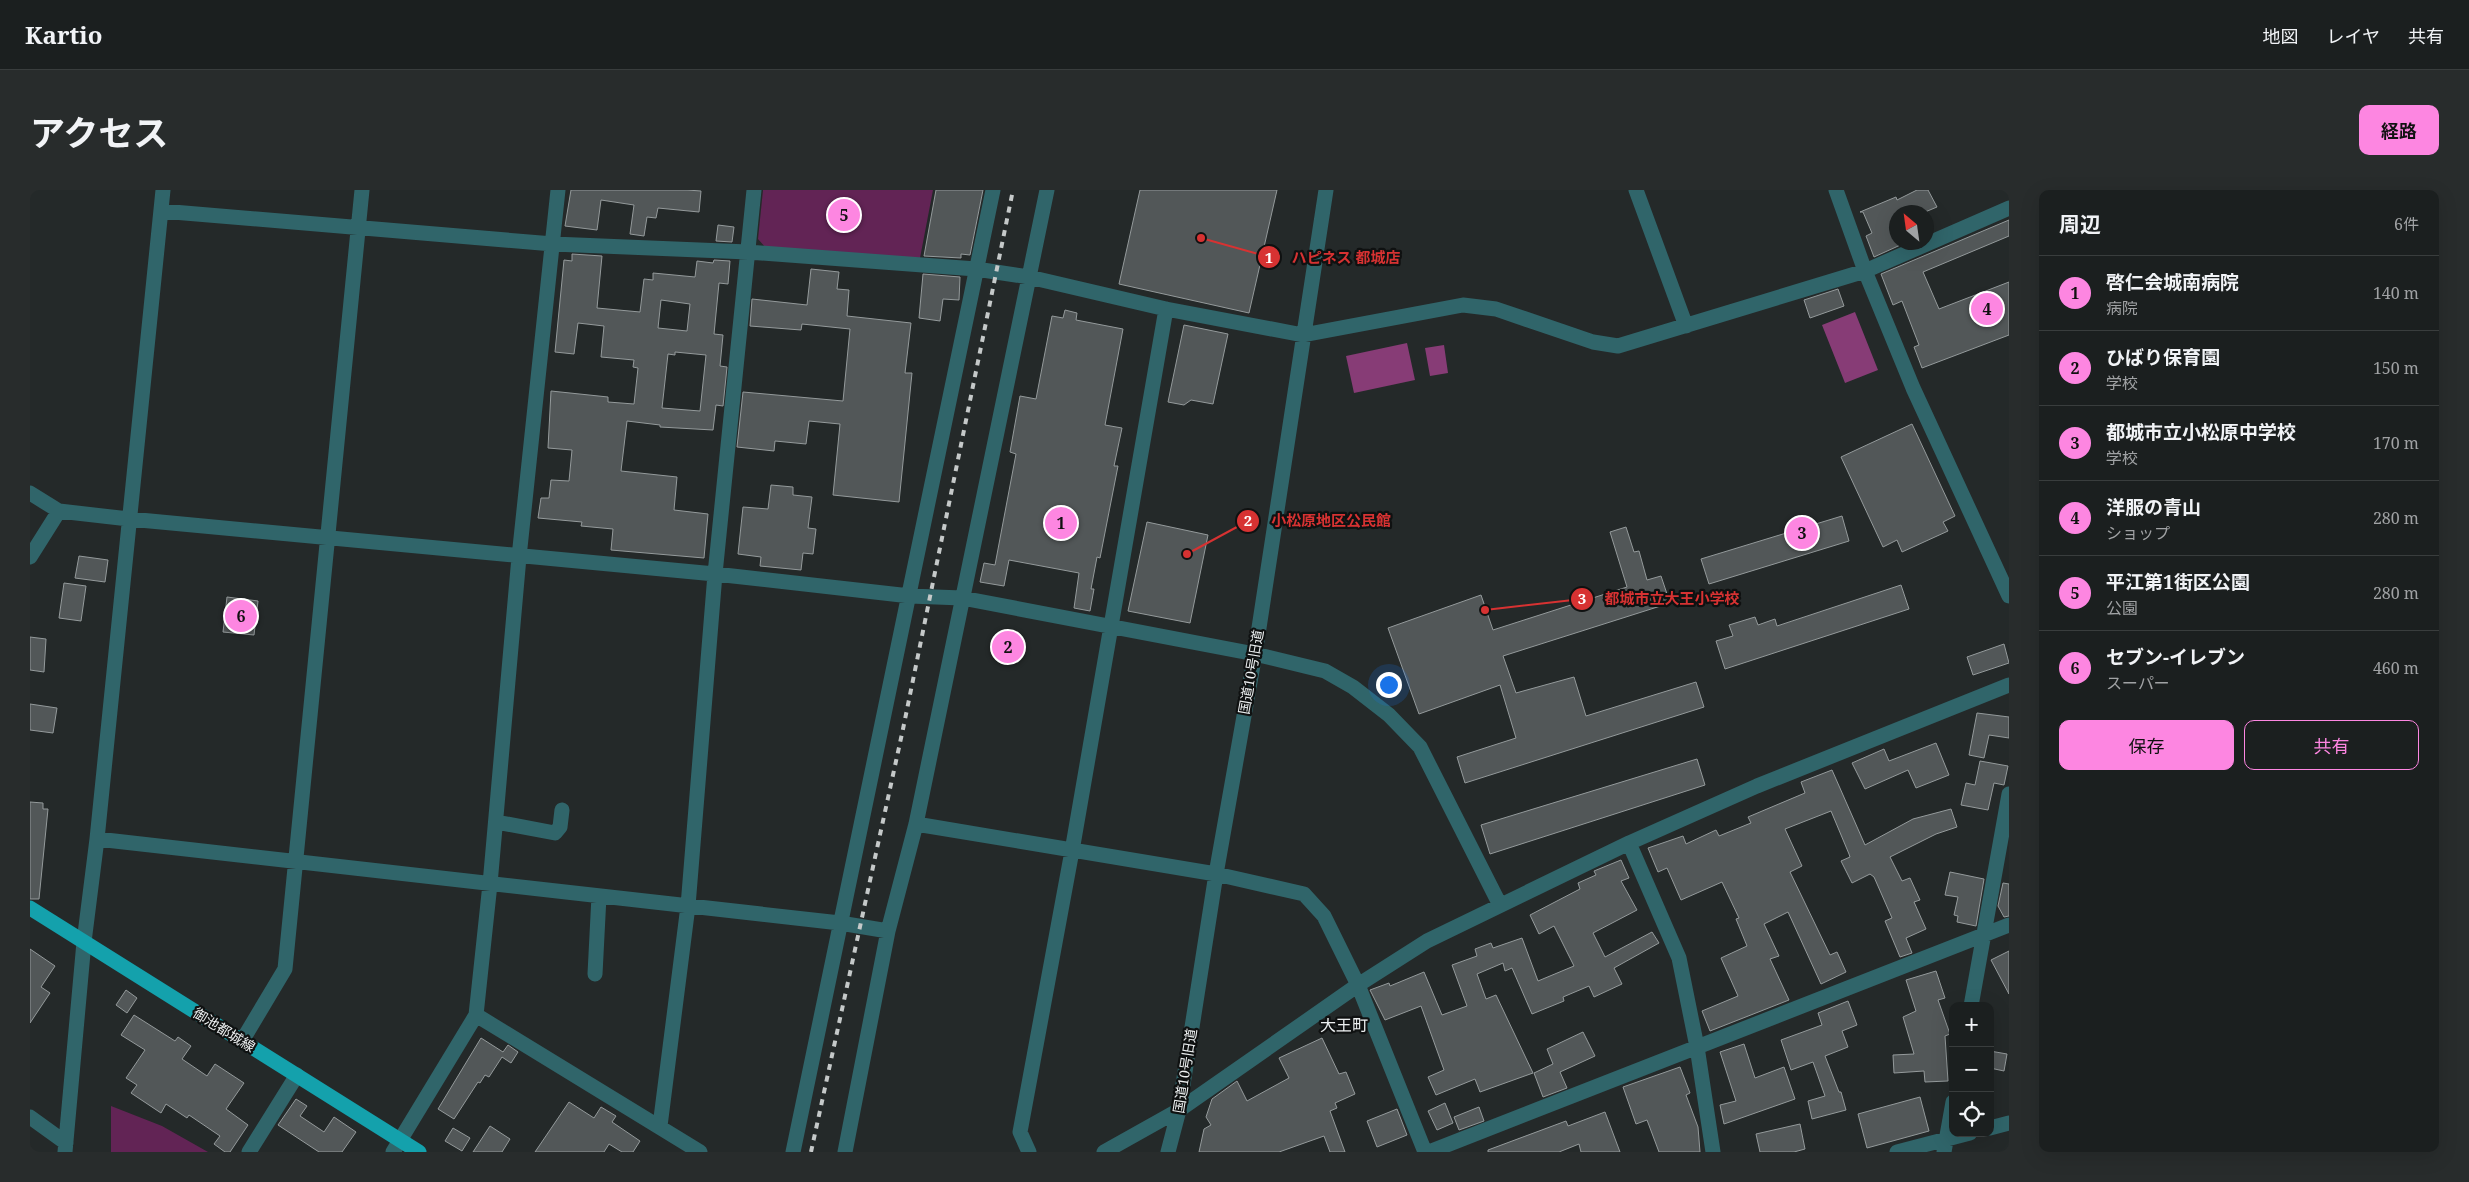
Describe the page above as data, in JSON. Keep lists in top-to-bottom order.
{
  "streets": {
    "main road": ["御池都城線"],
    "street": ["国道10号旧道"]
  },
  "districts": ["大王町"],
  "places": ["ハピネス 都城店", "小松原地区公民館", "都城市立大王小学校"],
  "north": "top left",
  "page": {
    "header": "Kartio",
    "nav": ["地図", "レイヤ", "共有"],
    "title": "アクセス",
    "buttons": [
      "経路",
      ["保存", "共有"]
    ],
    "heading": ["周辺", "6件"],
    "pins": [
      "5",
      "4",
      "1",
      "3",
      "6",
      "2"
    ],
    "list": [
      {
        "mark": "1",
        "name": "啓仁会城南病院",
        "note": "病院",
        "value": "140 m"
      },
      {
        "mark": "2",
        "name": "ひばり保育園",
        "note": "学校",
        "value": "150 m"
      },
      {
        "mark": "3",
        "name": "都城市立小松原中学校",
        "note": "学校",
        "value": "170 m"
      },
      {
        "mark": "4",
        "name": "洋服の青山",
        "note": "ショップ",
        "value": "280 m"
      },
      {
        "mark": "5",
        "name": "平江第1街区公園",
        "note": "公園",
        "value": "280 m"
      },
      {
        "mark": "6",
        "name": "セブン-イレブン",
        "note": "スーパー",
        "value": "460 m"
      }
    ],
    "map_buttons": ["+", "−"]
  }
}
